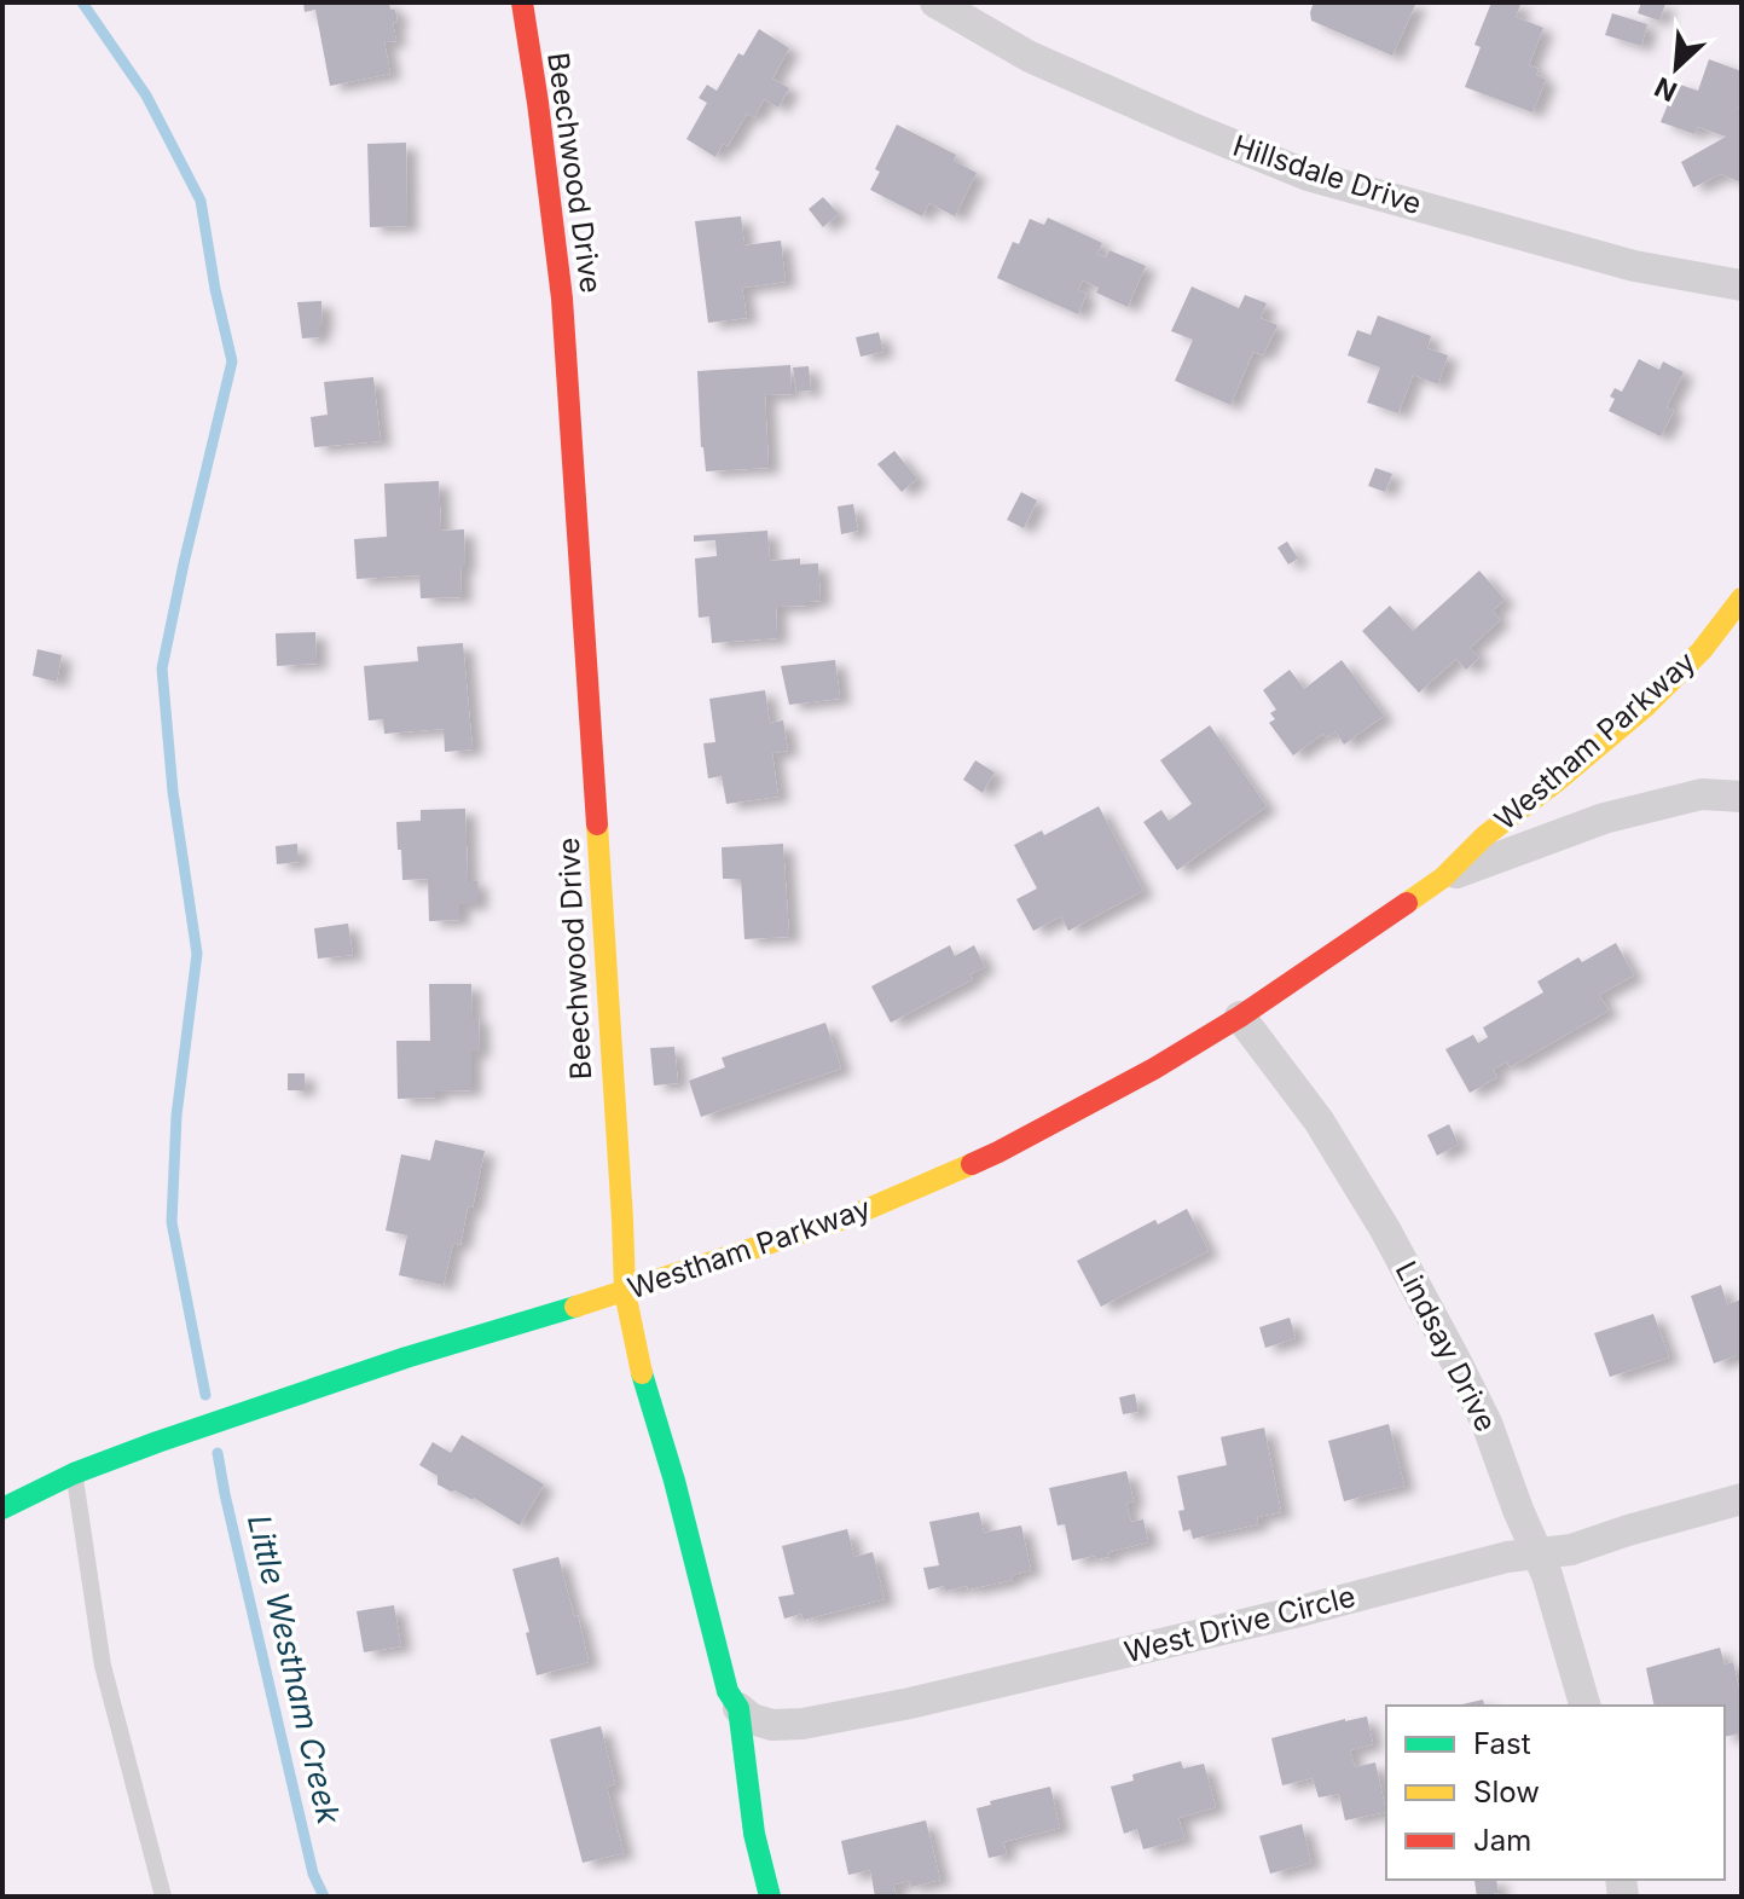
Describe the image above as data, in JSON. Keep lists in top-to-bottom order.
{
  "streets": {
    "street": [
      "Beechwood Drive",
      "Hillsdale Drive",
      "Westham Parkway",
      "Lindsay Drive",
      "West Drive Circle"
    ]
  },
  "crossings": [
    ["Beechwood Drive", "Westham Parkway"],
    ["Beechwood Drive", "West Drive Circle"],
    ["Westham Parkway", "Lindsay Drive"],
    ["Lindsay Drive", "West Drive Circle"]
  ],
  "water": ["Little Westham Creek"],
  "legend": ["Fast", "Slow", "Jam"],
  "north": "bottom left"
}
